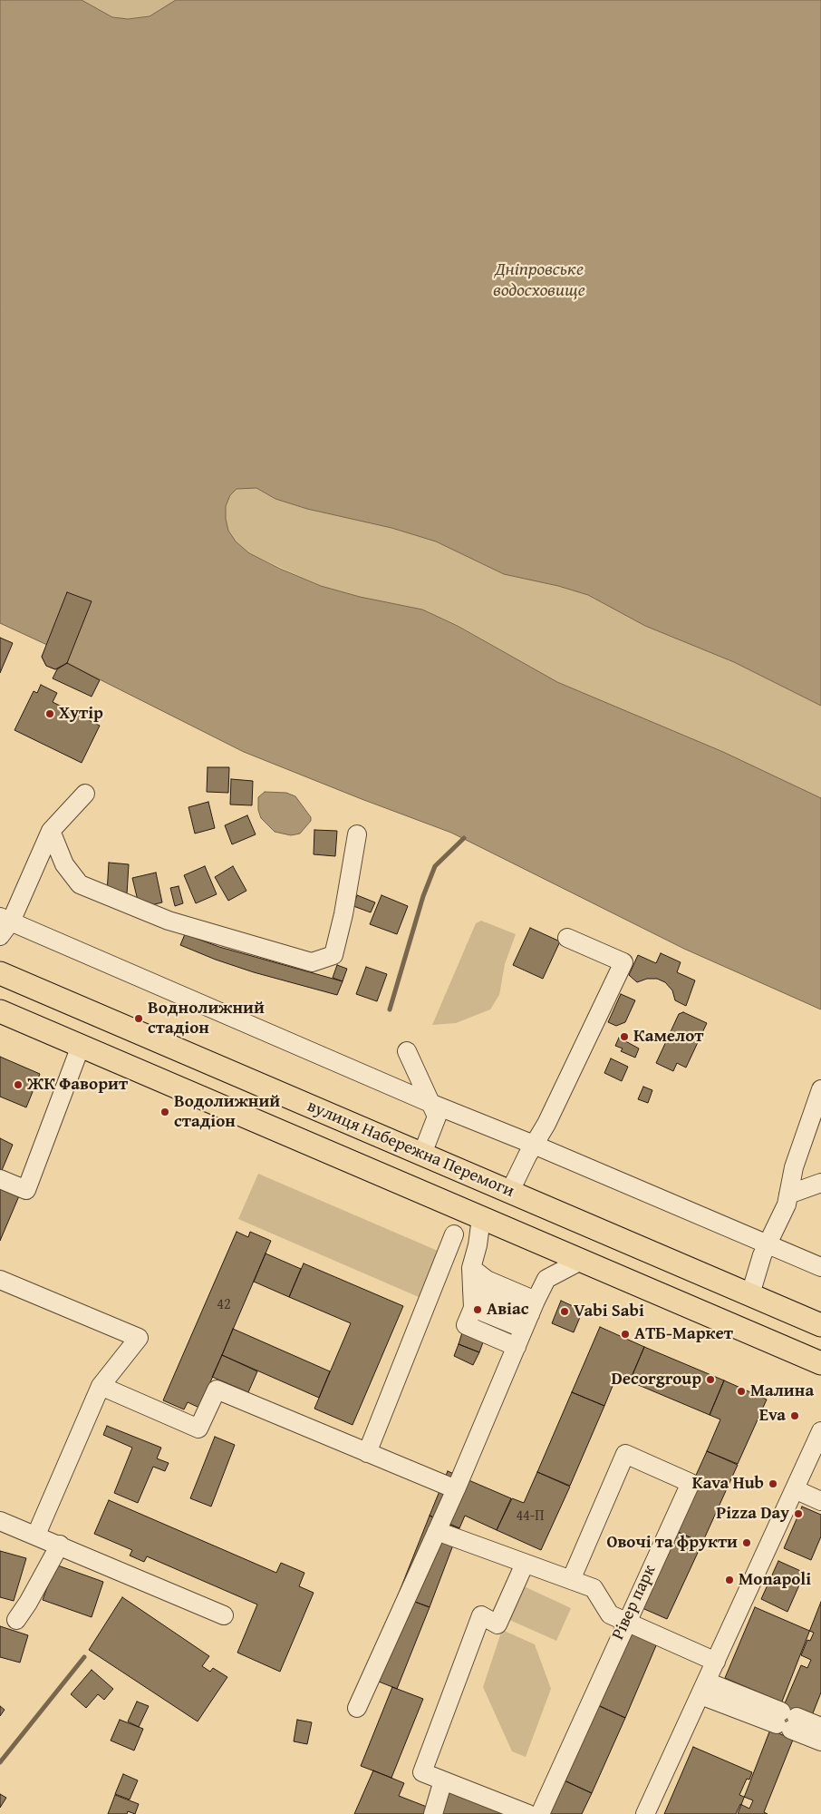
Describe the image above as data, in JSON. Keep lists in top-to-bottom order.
{
  "streets": {
    "main road": ["вулиця Набережна Перемоги"],
    "street": ["Рівер парк"]
  },
  "water": ["Дніпровське водосховище"],
  "places": [
    "Хутір",
    "Воднолижний стадіон",
    "Камелот",
    "ЖК Фаворит",
    "Водолижний стадіон",
    "Авіас",
    "Vabi Sabi",
    "АТБ-Маркет",
    "Decorgroup",
    "Малина",
    "Eva",
    "Kava Hub",
    "Pizza Day",
    "Овочі та фрукти",
    "Monapoli"
  ],
  "house_numbers": ["42", "44-П"]
}
